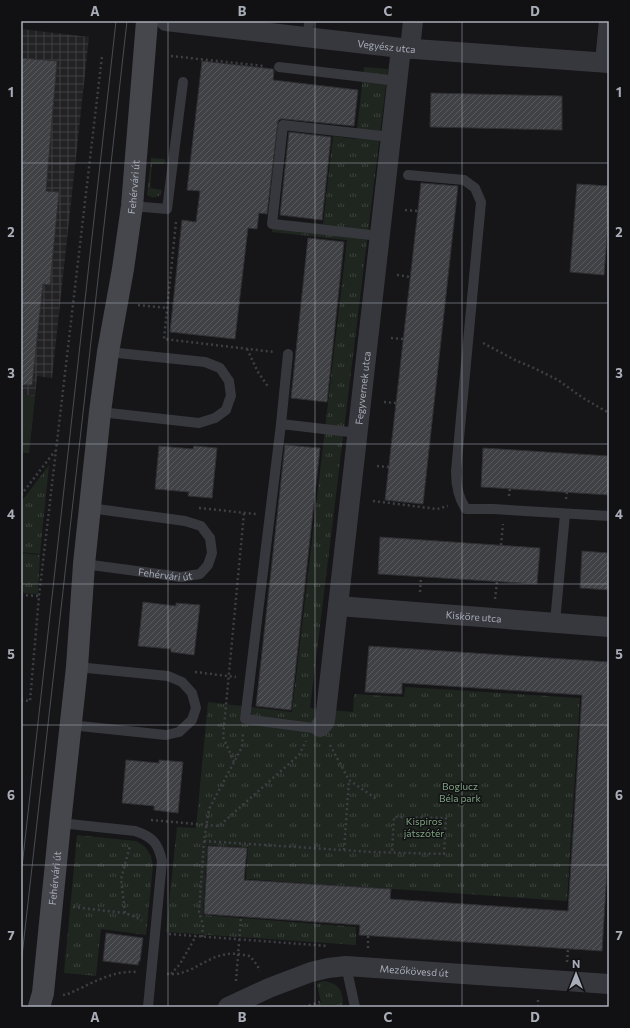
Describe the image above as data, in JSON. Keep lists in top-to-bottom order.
{
  "streets": {
    "street": [
      "Vegyész utca",
      "Fehérvári út",
      "Fegyvernek utca",
      "Kisköre utca",
      "Mezőkövesd út"
    ]
  },
  "crossings": [
    ["Vegyész utca", "Fegyvernek utca"],
    ["Fegyvernek utca", "Kisköre utca"]
  ],
  "parks": ["Boglucz Béla park", "Kispiros játszótér"],
  "north": "top",
  "grid": {
    "columns": [
      "A",
      "B",
      "C",
      "D"
    ],
    "rows": [
      "1",
      "2",
      "3",
      "4",
      "5",
      "6",
      "7"
    ]
  }
}
